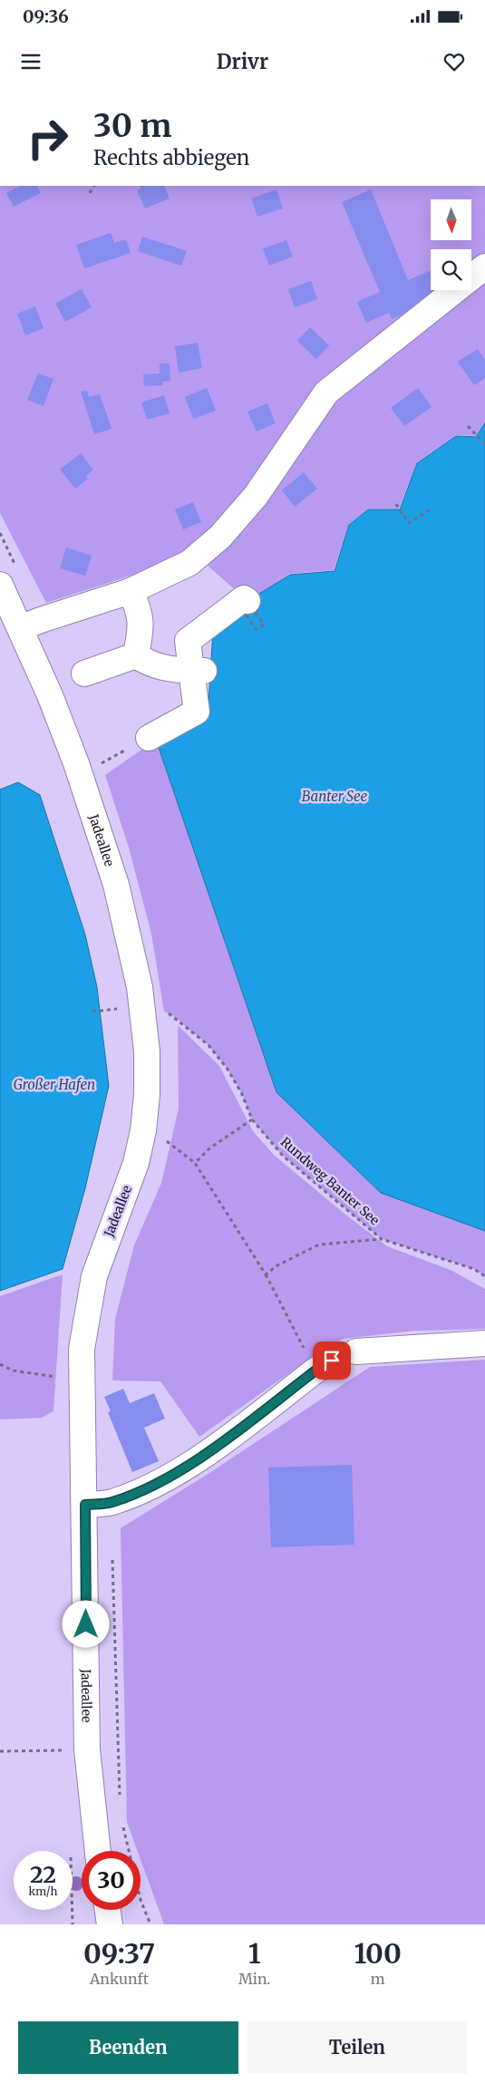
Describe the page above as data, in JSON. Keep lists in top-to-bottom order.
{
  "streets": {
    "street": ["Jadeallee"],
    "path": ["Rundweg Banter See"]
  },
  "water": ["Banter See", "Großer Hafen"],
  "north": "bottom",
  "page": {
    "status": "09:36",
    "header": "Drivr",
    "turn": ["30 m", "Rechts abbiegen"],
    "speed": "22 km/h",
    "limit": "30",
    "eta": [
      "09:37",
      "Ankunft",
      "1",
      "Min.",
      "100",
      "m"
    ],
    "buttons": ["Beenden", "Teilen"]
  }
}
